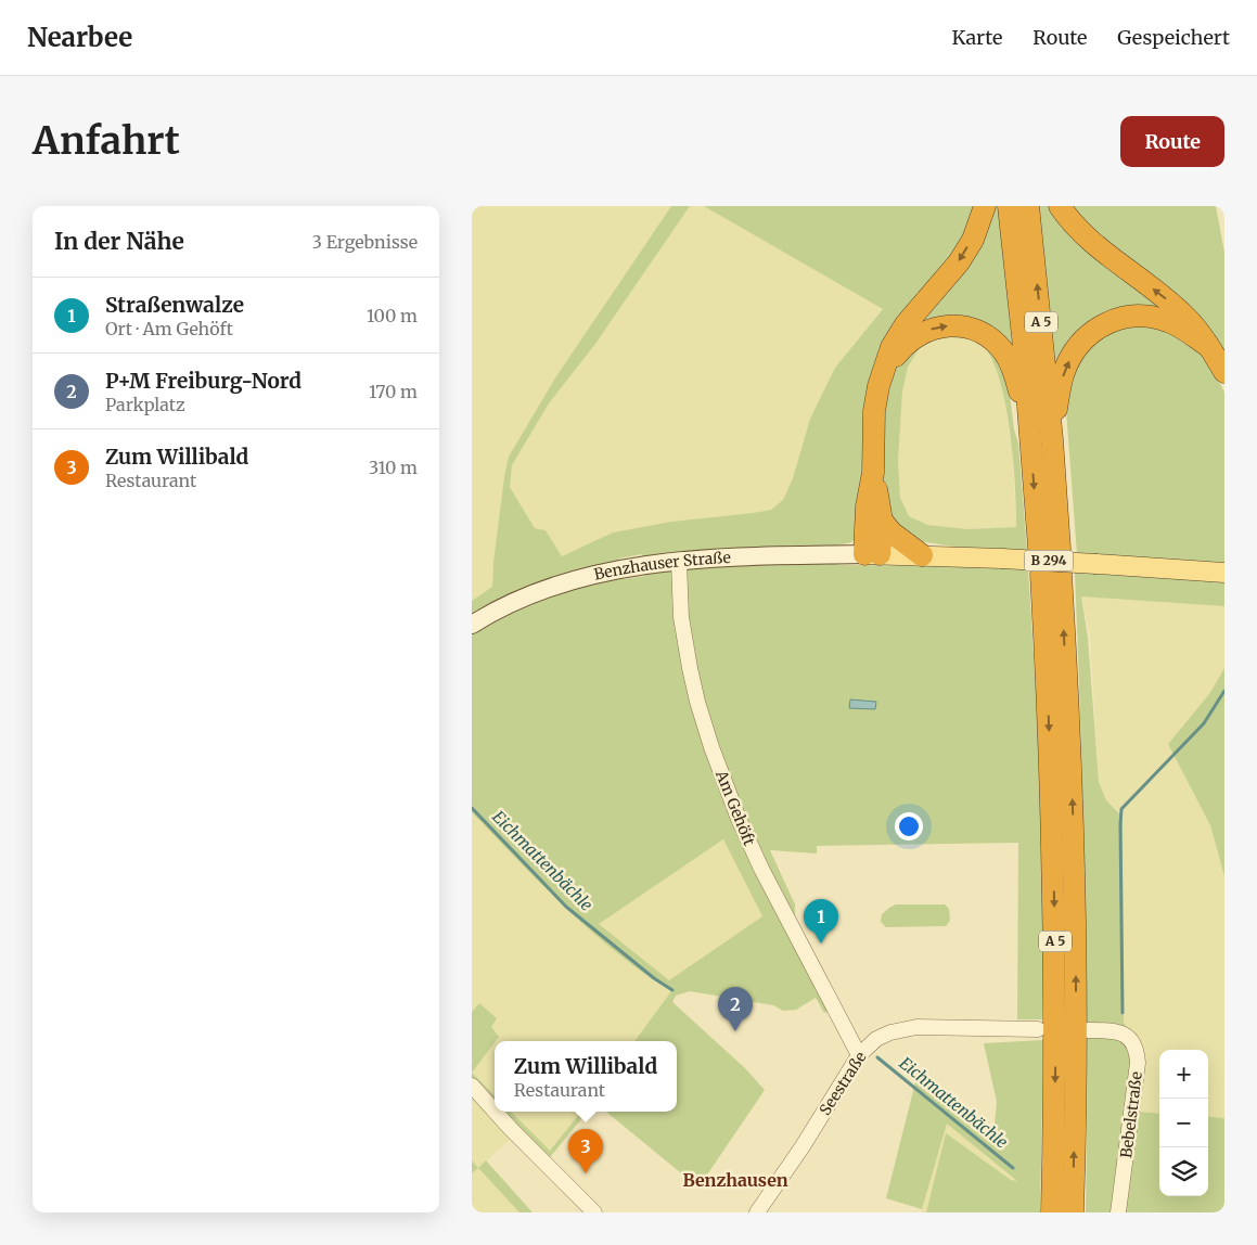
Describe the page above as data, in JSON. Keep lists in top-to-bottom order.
{
  "streets": {
    "highway": ["A 5"],
    "main road": ["B 294", "Benzhauser Straße"],
    "street": ["Am Gehöft", "Seestraße", "Bebelstraße"]
  },
  "crossings": [
    ["B 294", "Benzhauser Straße"],
    ["Benzhauser Straße", "Am Gehöft"],
    ["Am Gehöft", "Seestraße"]
  ],
  "districts": ["Benzhausen"],
  "water": ["Eichmattenbächle"],
  "page": {
    "header": "Nearbee",
    "nav": ["Karte", "Route", "Gespeichert"],
    "buttons": "Route",
    "title": "Anfahrt",
    "heading": ["In der Nähe", "3 Ergebnisse"],
    "list": [
      {
        "mark": "1",
        "name": "Straßenwalze",
        "note": "Ort · Am Gehöft",
        "value": "100 m"
      },
      {
        "mark": "2",
        "name": "P+M Freiburg-Nord",
        "note": "Parkplatz",
        "value": "170 m"
      },
      {
        "mark": "3",
        "name": "Zum Willibald",
        "note": "Restaurant",
        "value": "310 m"
      }
    ],
    "pins": ["1", "2", "3"],
    "popup": ["Zum Willibald", "Restaurant"],
    "map_buttons": ["+", "−"]
  }
}
